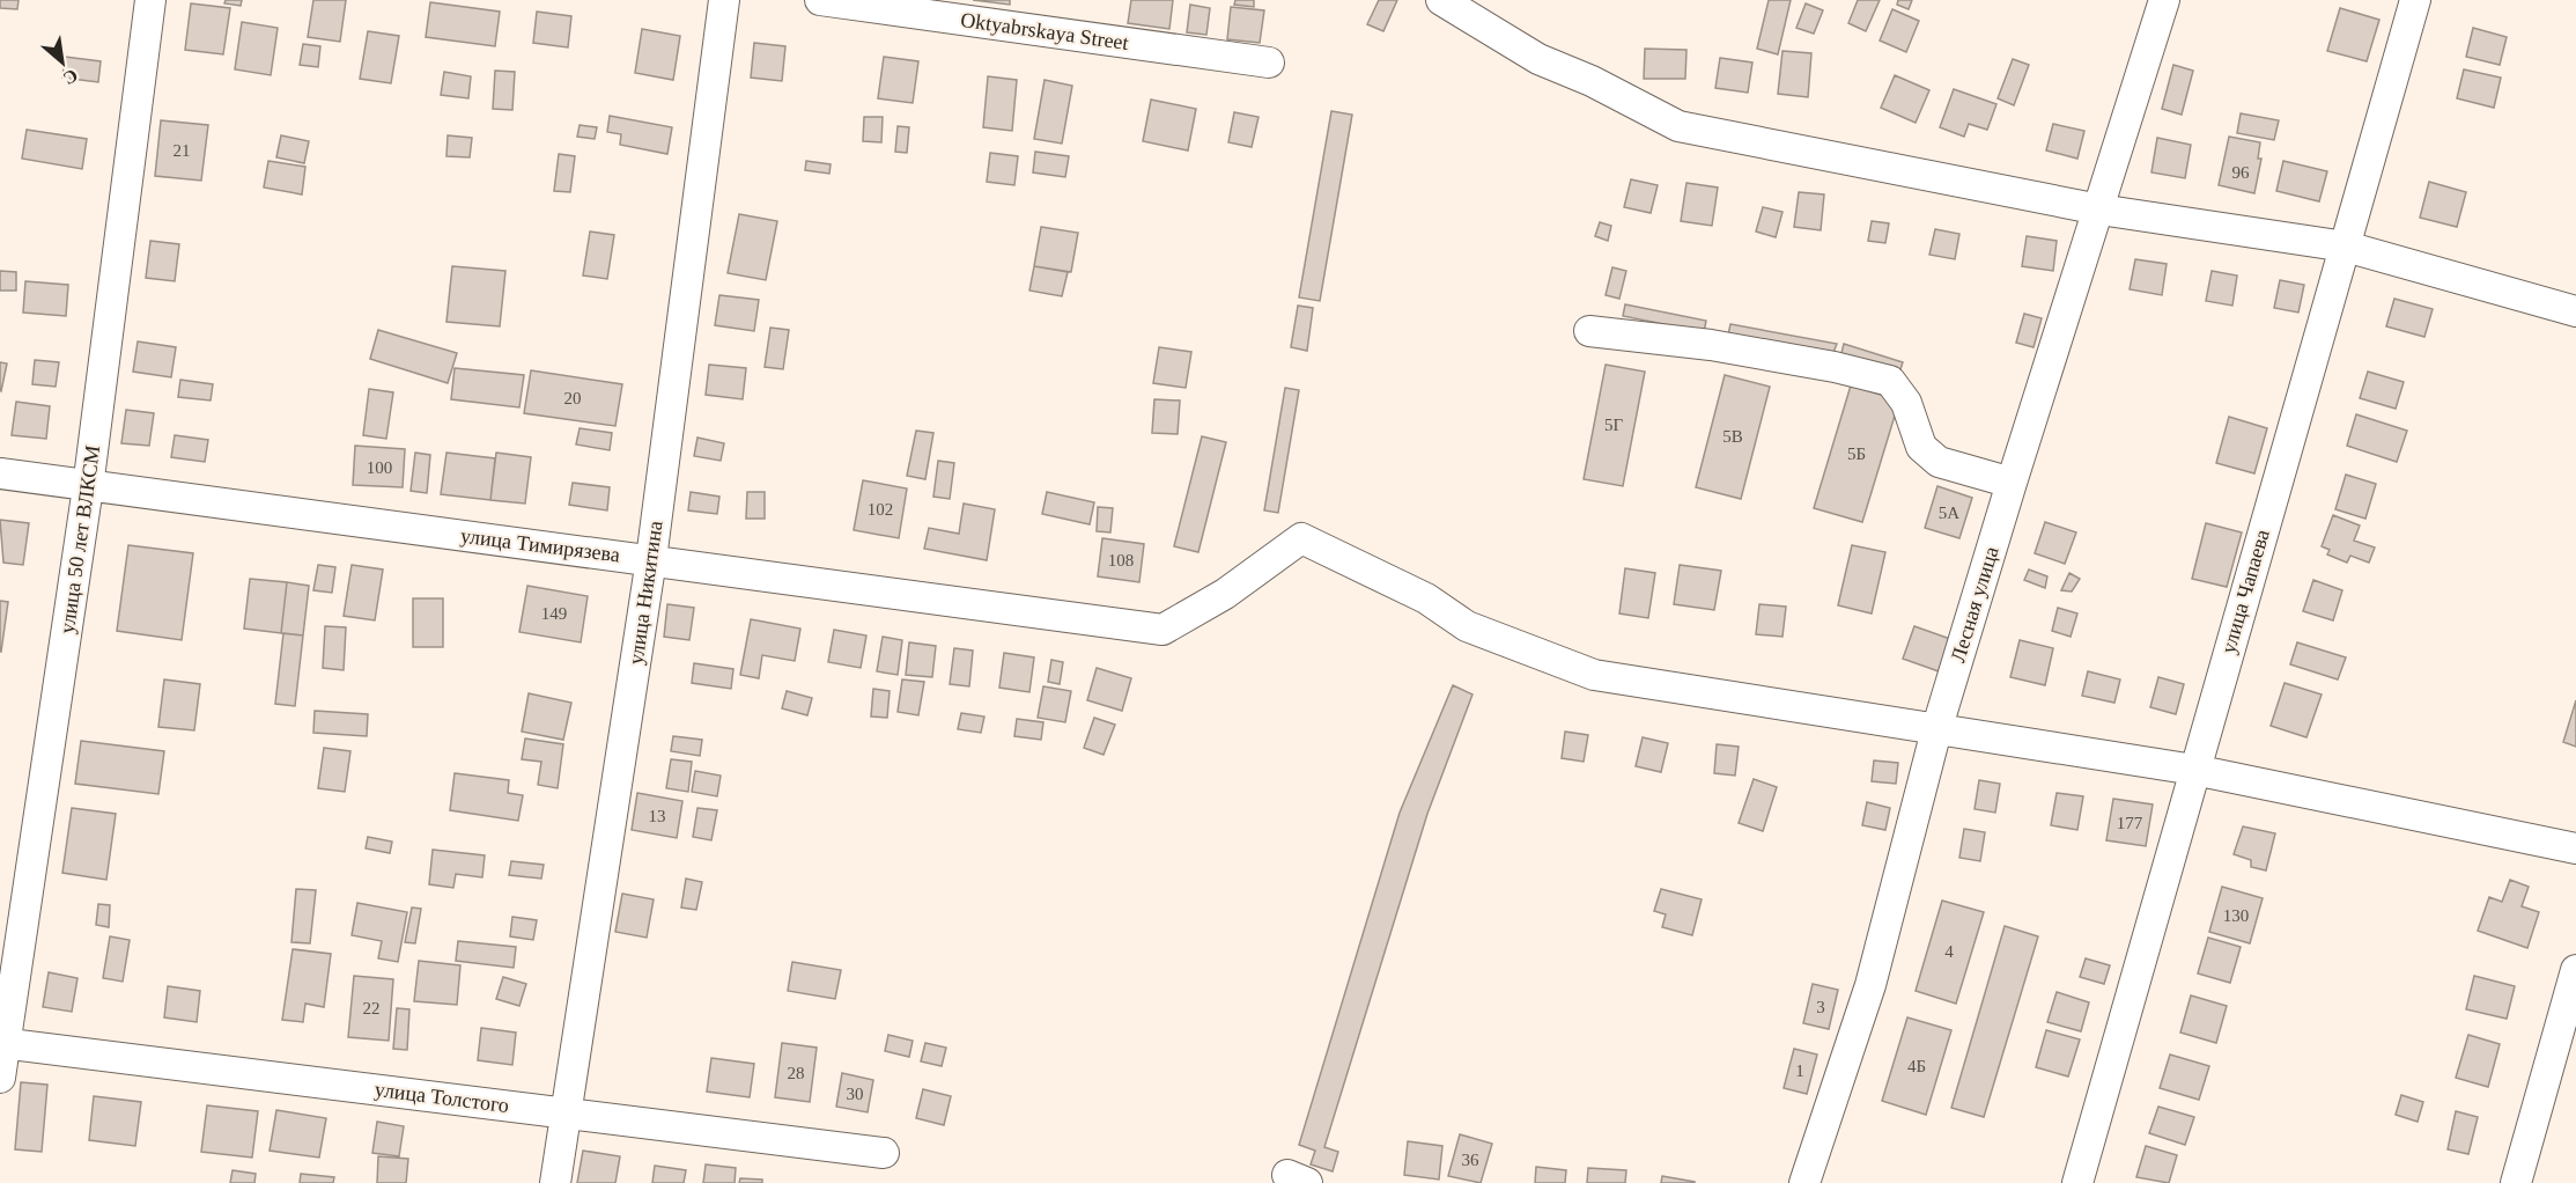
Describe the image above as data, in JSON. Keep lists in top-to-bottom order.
{
  "streets": {
    "street": [
      "Oktyabrskaya Street",
      "улица 50 лет ВЛКСМ",
      "улица Тимирязева",
      "улица Чапаева",
      "улица Никитина",
      "Лесная улица",
      "улица Толстого"
    ]
  },
  "crossings": [
    ["улица 50 лет ВЛКСМ", "улица Тимирязева"],
    ["улица 50 лет ВЛКСМ", "улица Толстого"],
    ["улица Тимирязева", "улица Никитина"],
    ["улица Тимирязева", "Лесная улица"],
    ["улица Никитина", "улица Толстого"]
  ],
  "house_numbers": [
    "21",
    "96",
    "20",
    "5Г",
    "5В",
    "5Б",
    "100",
    "102",
    "5А",
    "108",
    "149",
    "13",
    "177",
    "130",
    "4",
    "3",
    "22",
    "4Б",
    "1",
    "28",
    "30",
    "36"
  ],
  "north": "bottom right"
}
